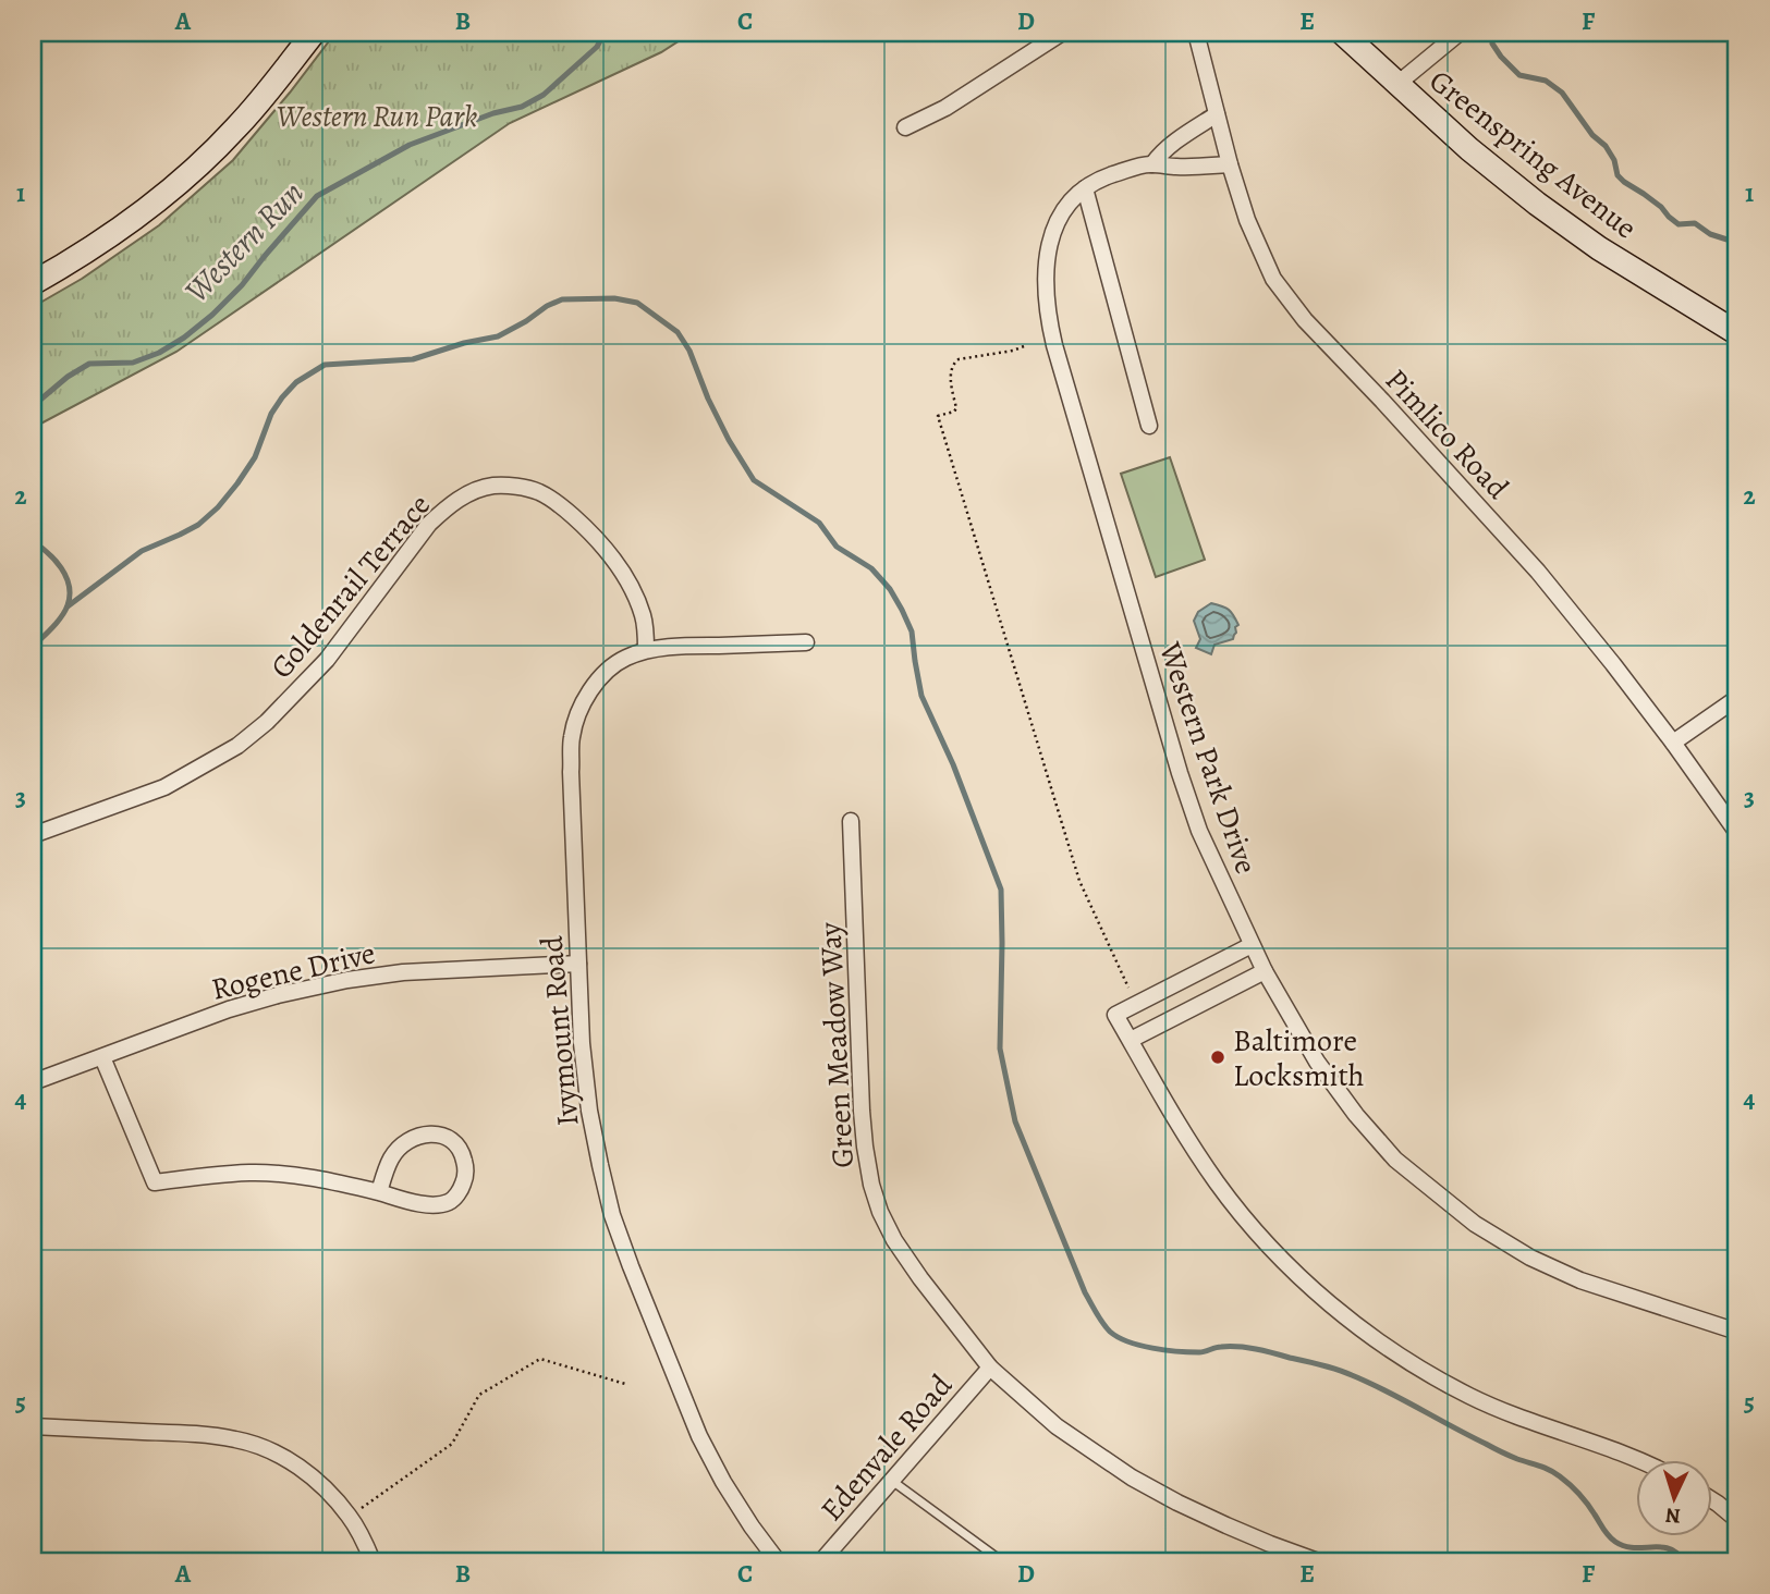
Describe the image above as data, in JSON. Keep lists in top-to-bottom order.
{
  "streets": {
    "main road": ["Greenspring Avenue"],
    "street": [
      "Pimlico Road",
      "Goldenrail Terrace",
      "Western Park Drive",
      "Rogene Drive",
      "Ivymount Road",
      "Green Meadow Way",
      "Edenvale Road"
    ]
  },
  "crossings": [
    ["Pimlico Road", "Western Park Drive"],
    ["Goldenrail Terrace", "Ivymount Road"],
    ["Rogene Drive", "Ivymount Road"],
    ["Green Meadow Way", "Edenvale Road"]
  ],
  "water": ["Western Run"],
  "parks": ["Western Run Park"],
  "places": ["Baltimore Locksmith"],
  "north": "bottom",
  "grid": {
    "columns": [
      "A",
      "B",
      "C",
      "D",
      "E",
      "F"
    ],
    "rows": [
      "1",
      "2",
      "3",
      "4",
      "5"
    ]
  }
}
